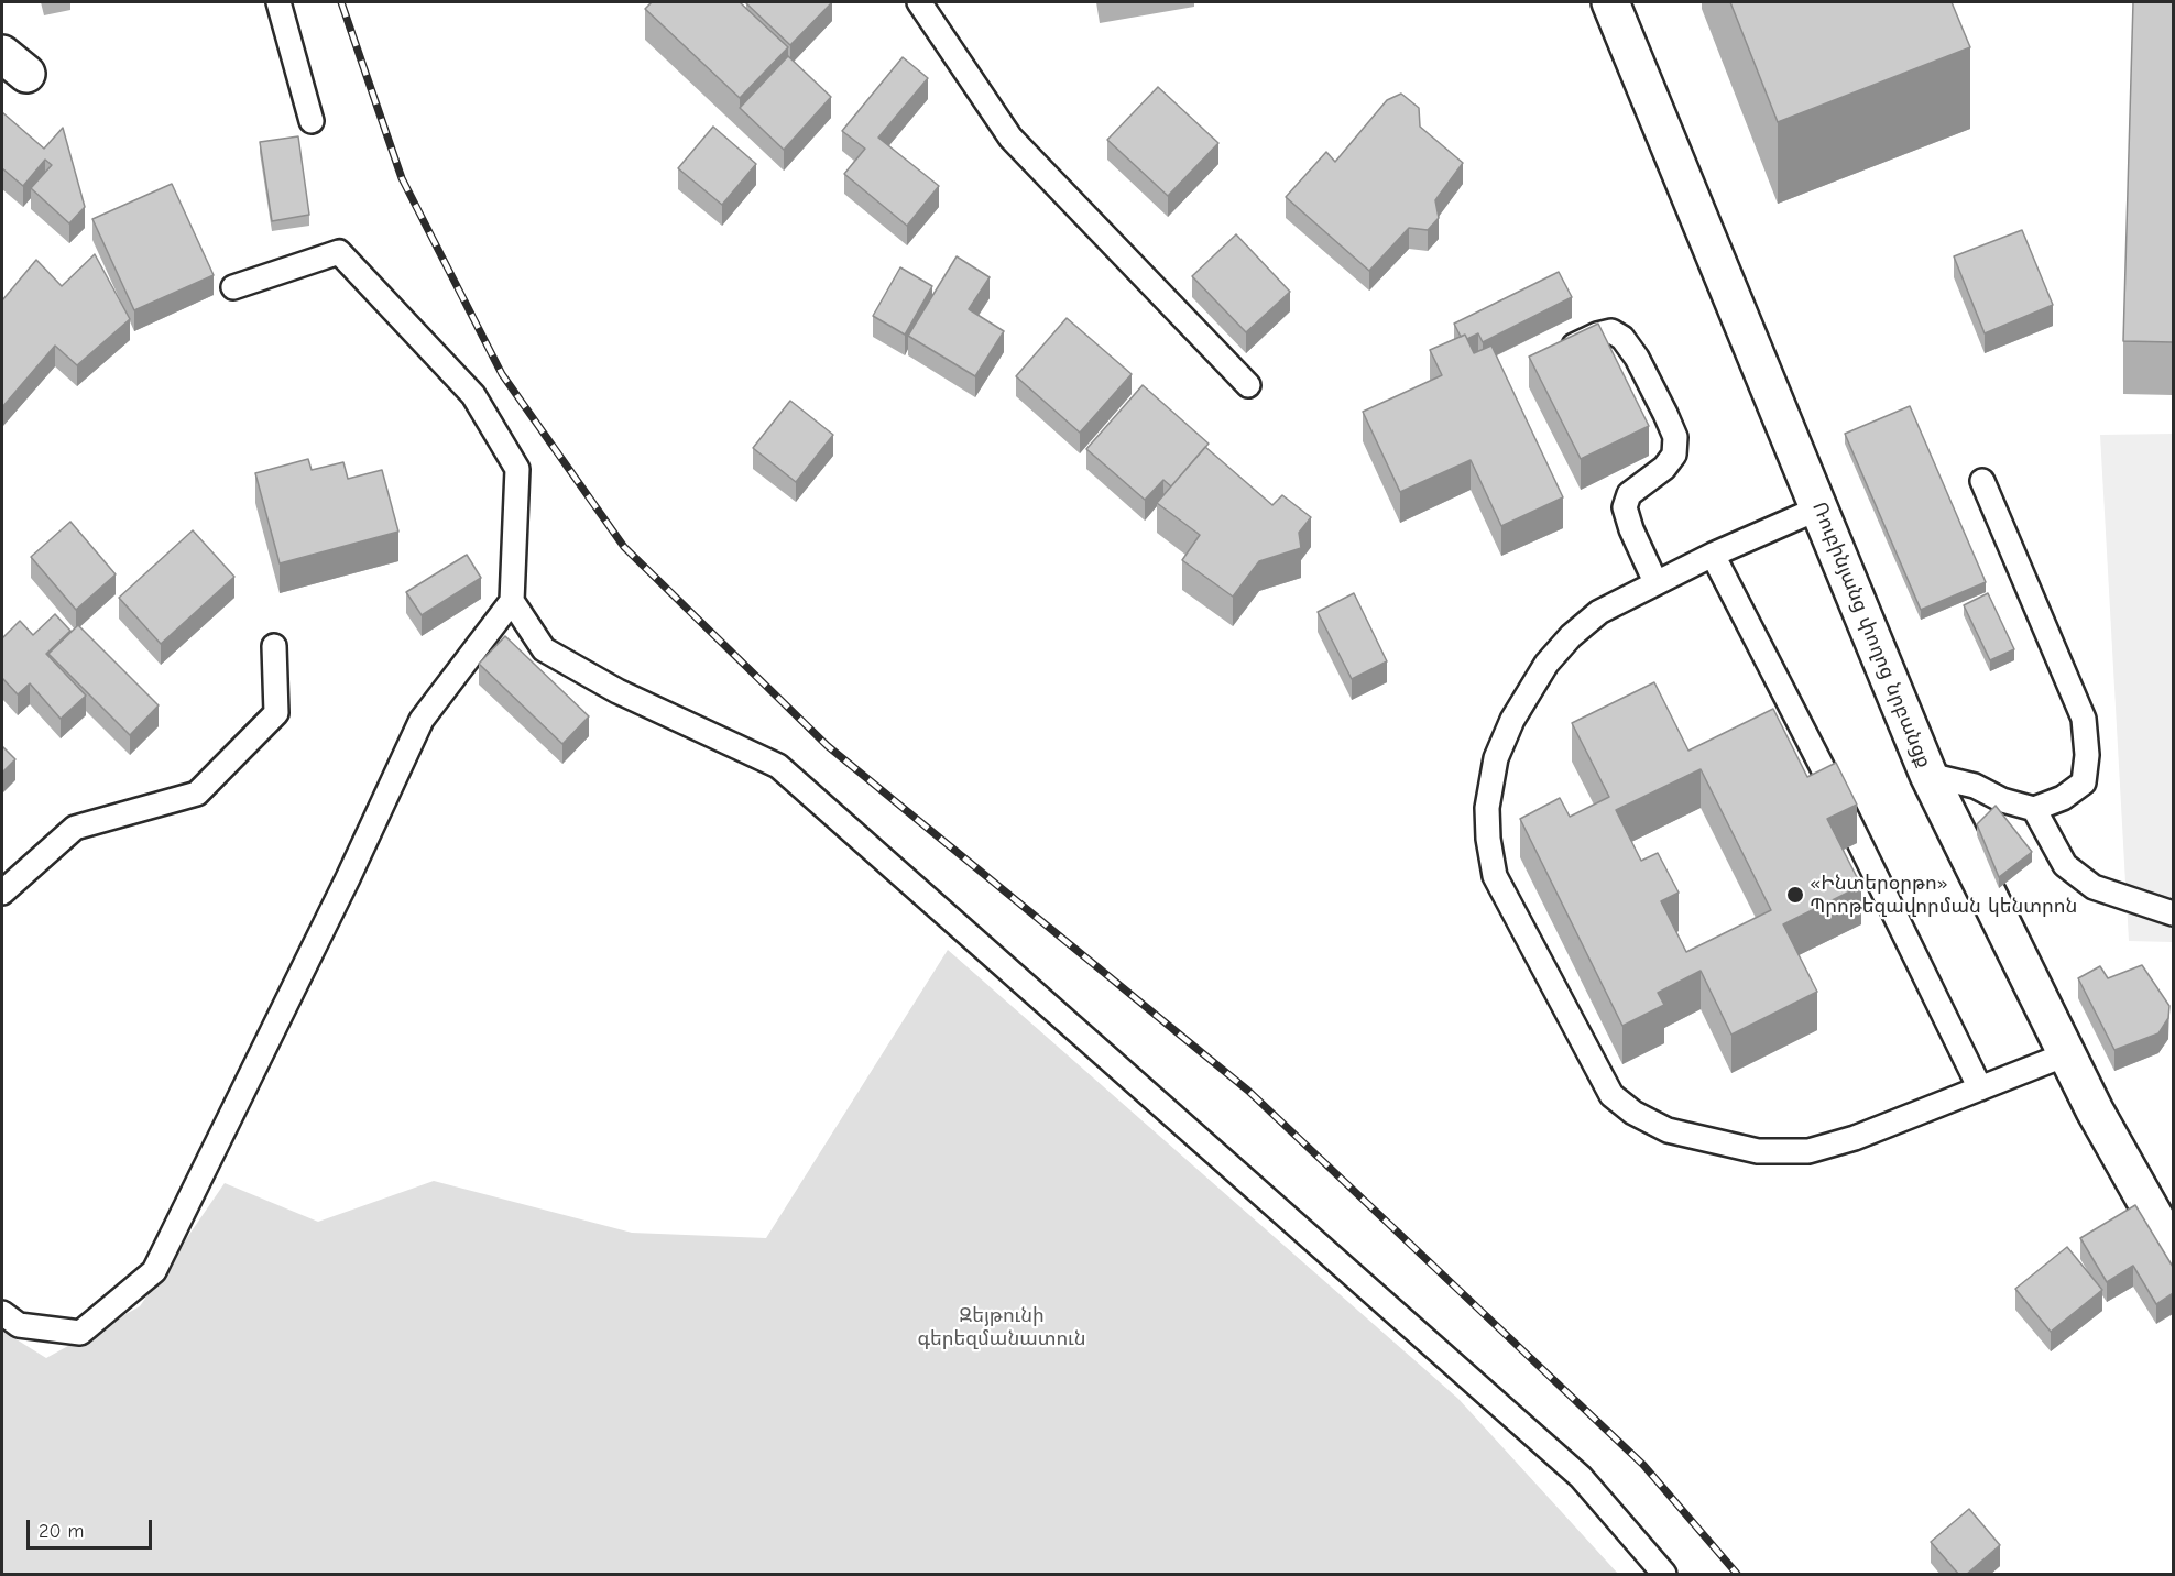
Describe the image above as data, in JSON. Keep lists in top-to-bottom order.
{
  "streets": {
    "street": ["Ռուբինյանց փողոց նրբանցք"]
  },
  "parks": ["Զեյթունի գերեզմանատուն"],
  "places": ["«Ինտերօրթո» Պրոթեզավորման կենտրոն"],
  "scale_bar": "20 m"
}
